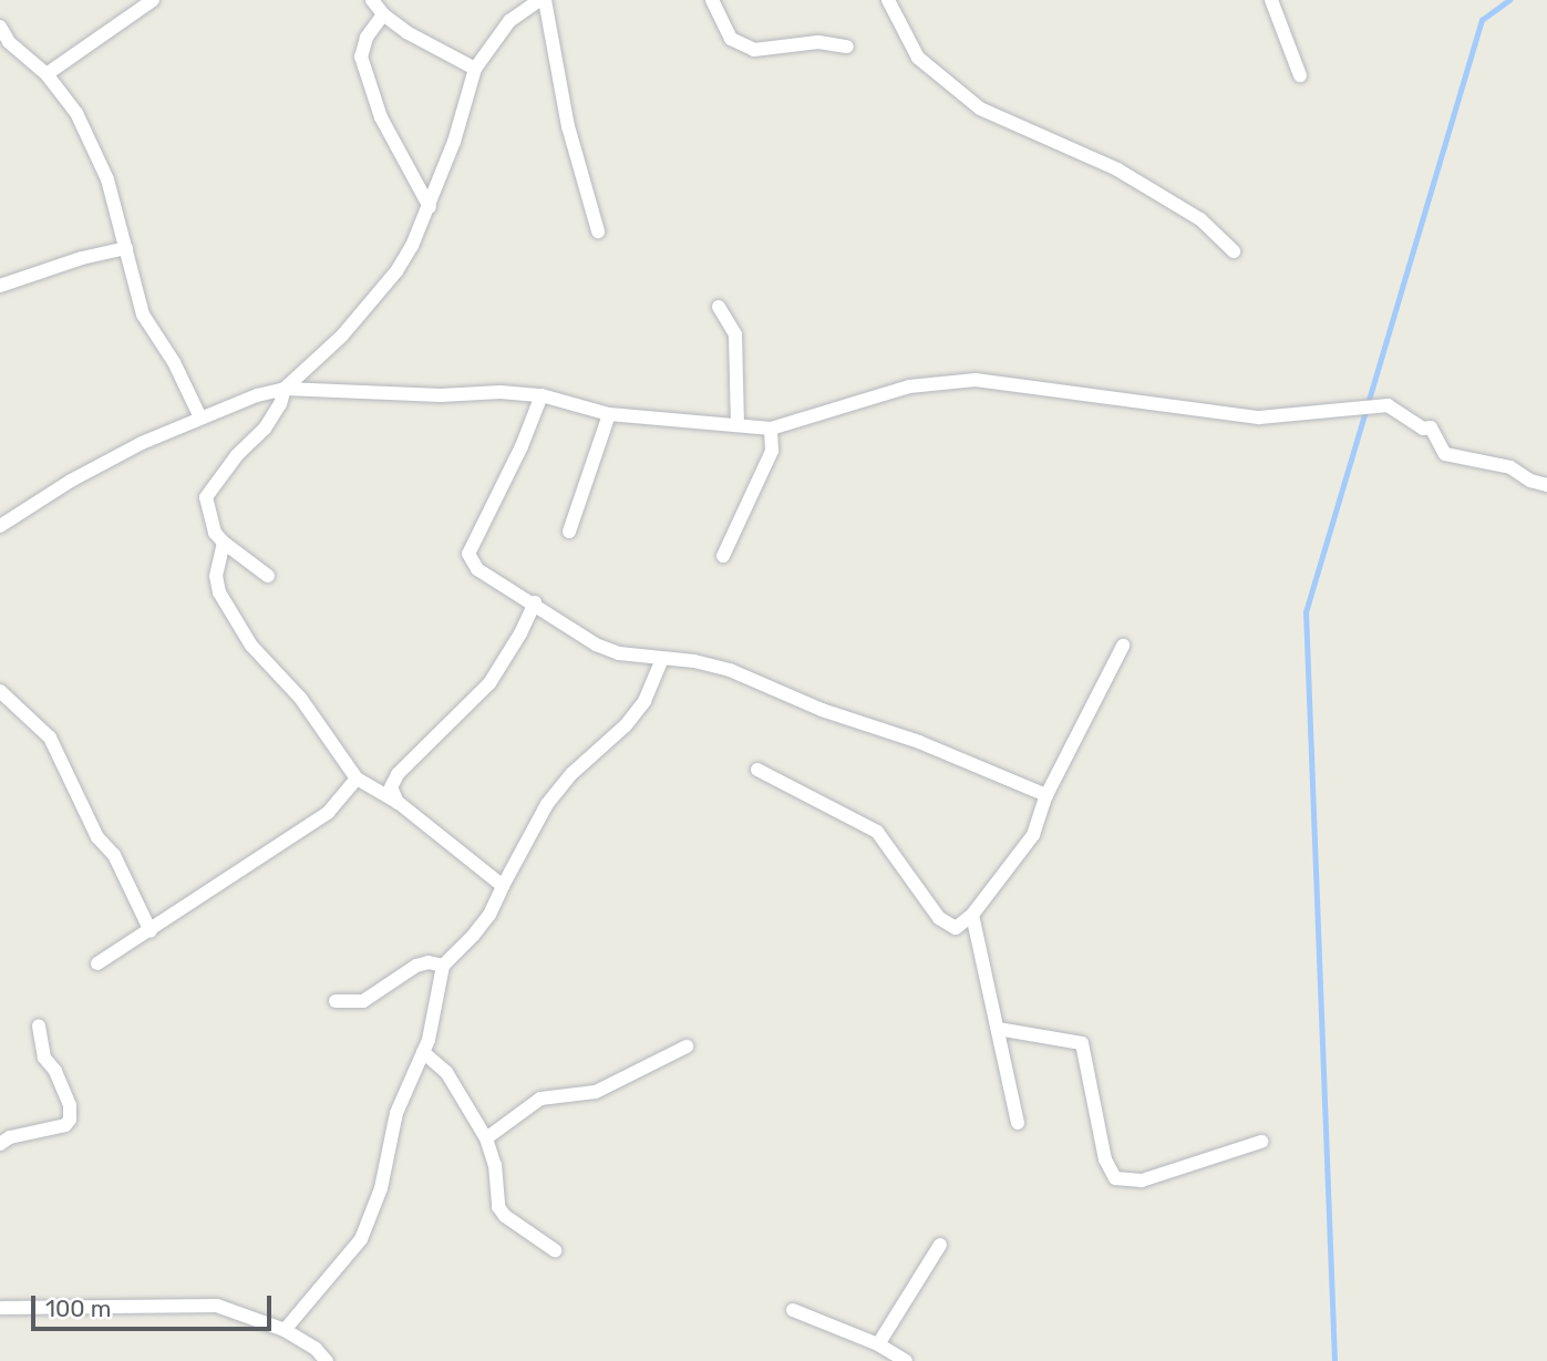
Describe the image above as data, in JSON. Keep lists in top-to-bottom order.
{
  "scale_bar": "100 m"
}
